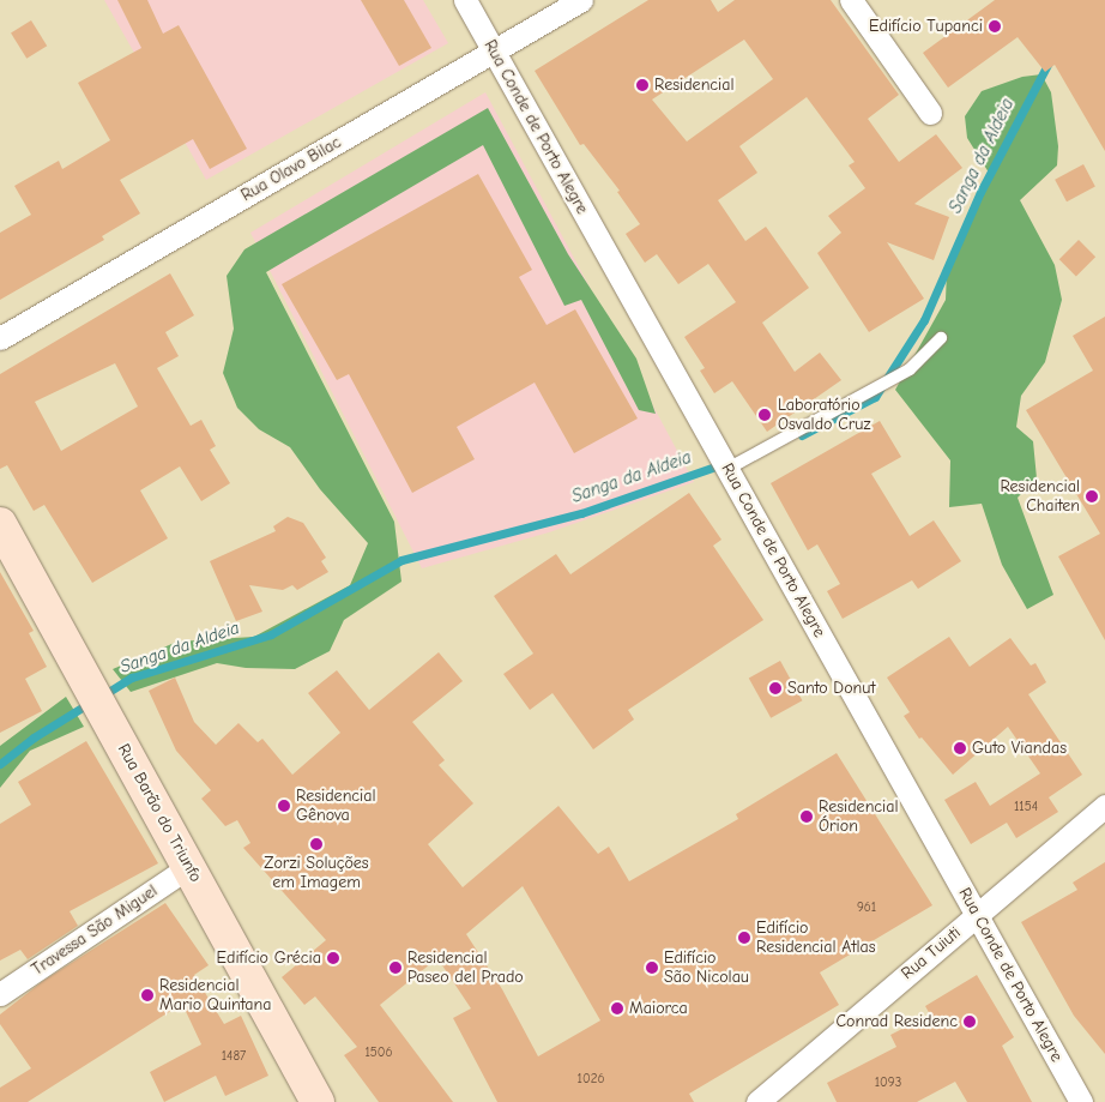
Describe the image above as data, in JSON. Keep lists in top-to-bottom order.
{
  "streets": {
    "street": [
      "Rua Conde de Porto Alegre",
      "Rua Olavo Bilac",
      "Rua Barão do Triunfo",
      "Travessa São Miguel",
      "Rua Tuiuti"
    ]
  },
  "crossings": [
    ["Rua Conde de Porto Alegre", "Rua Olavo Bilac"],
    ["Rua Conde de Porto Alegre", "Rua Tuiuti"],
    ["Rua Barão do Triunfo", "Travessa São Miguel"]
  ],
  "water": ["Sanga da Aldeia"],
  "places": [
    "Edifício Tupanci",
    "Residencial",
    "Laboratório Osvaldo Cruz",
    "Residencial Chaiten",
    "Santo Donut",
    "Guto Viandas",
    "Residencial Gênova",
    "Residencial Órion",
    "Zorzi Soluções em Imagem",
    "Edifício Residencial Atlas",
    "Edifício Grécia",
    "Residencial Paseo del Prado",
    "Edifício São Nicolau",
    "Residencial Mario Quintana",
    "Maiorca",
    "Conrad Residenc"
  ],
  "house_numbers": [
    "1154",
    "961",
    "1506",
    "1487",
    "1026",
    "1093"
  ]
}
